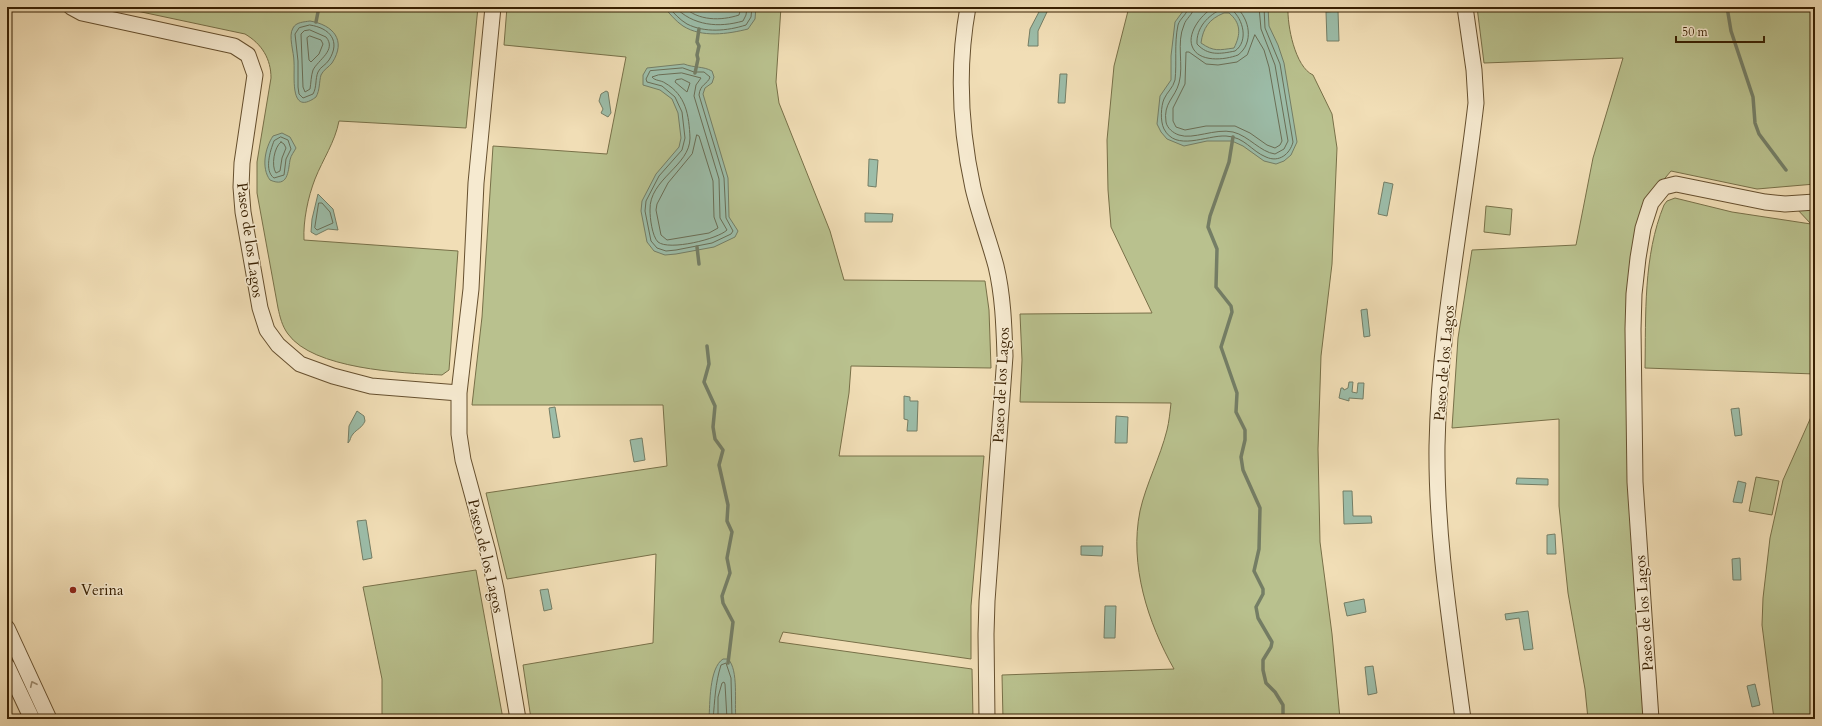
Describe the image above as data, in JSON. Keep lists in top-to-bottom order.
{
  "streets": {
    "street": ["Paseo de los Lagos"]
  },
  "places": ["Verina"],
  "scale_bar": "50 m"
}
